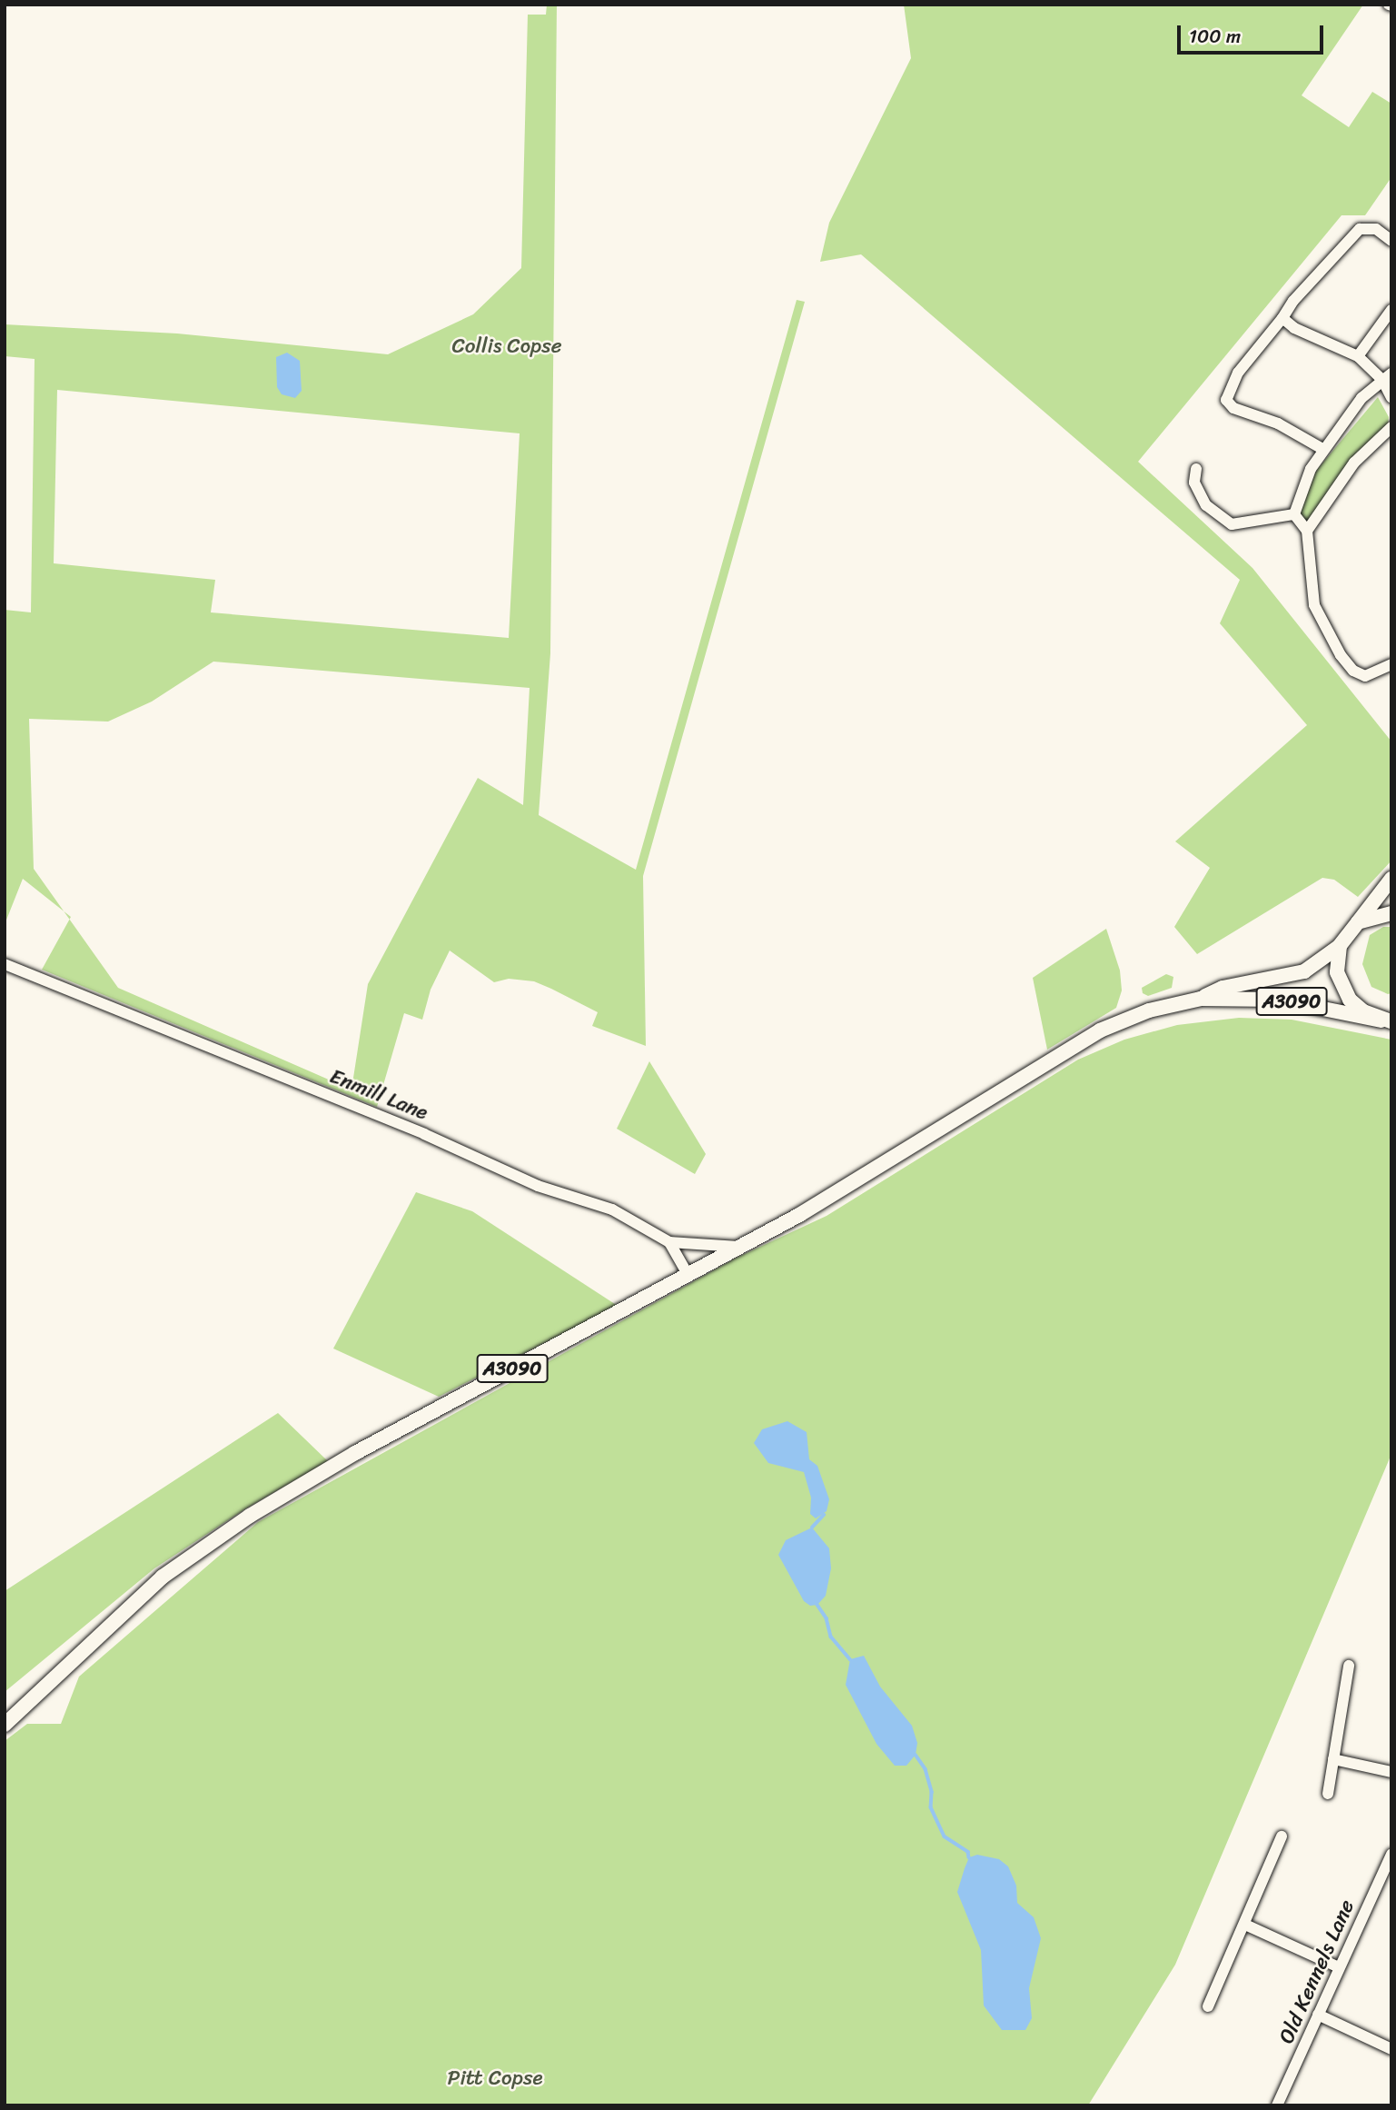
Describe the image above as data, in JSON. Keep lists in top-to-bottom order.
{
  "streets": {
    "main road": ["A3090"],
    "street": ["Enmill Lane", "Old Kennels Lane"]
  },
  "crossings": [
    ["A3090", "Enmill Lane"]
  ],
  "parks": ["Collis Copse", "Pitt Copse"],
  "scale_bar": "100 m"
}
